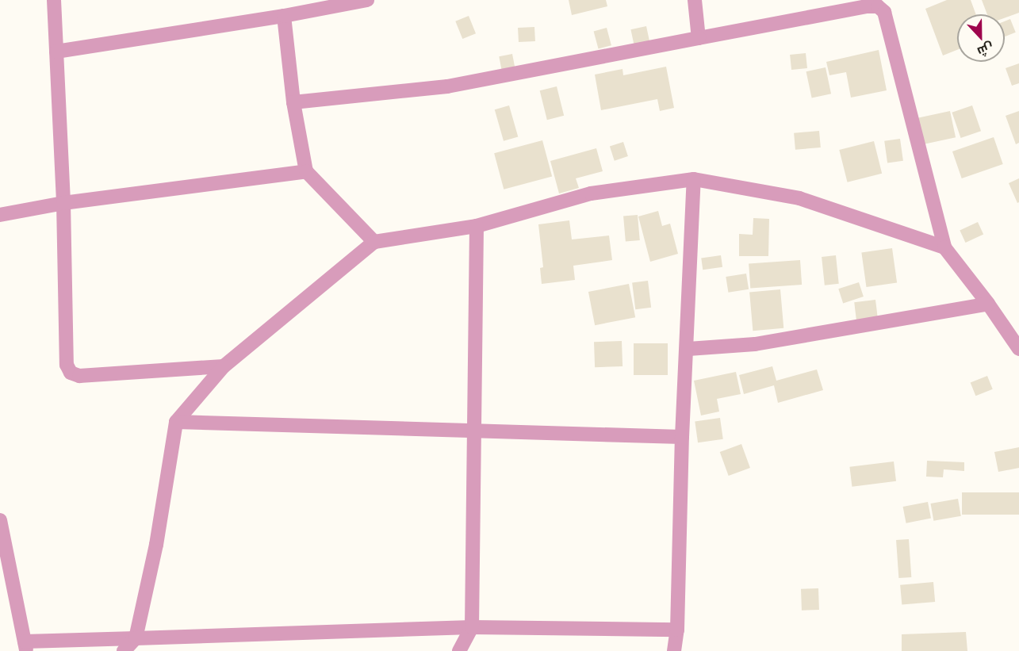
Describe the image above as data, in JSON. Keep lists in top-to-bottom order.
{
  "north": "bottom"
}
